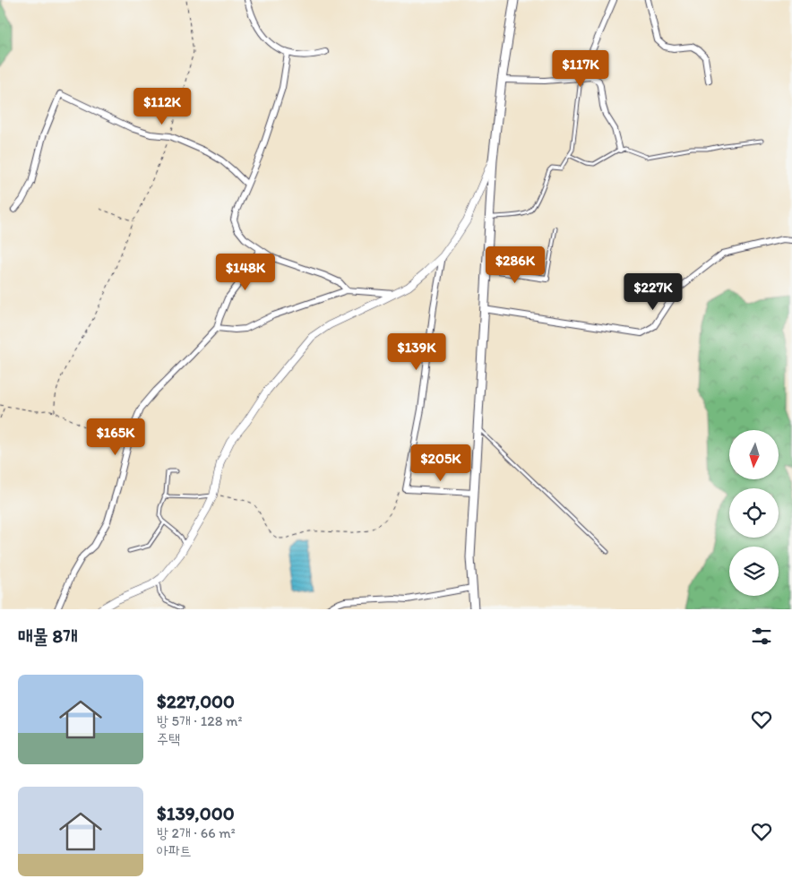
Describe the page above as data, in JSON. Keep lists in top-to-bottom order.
{
  "north": "bottom",
  "page": {
    "price": [
      "$117K",
      "$112K",
      "$286K",
      "$148K",
      "$227K",
      "$139K",
      "$165K",
      "$205K"
    ],
    "heading": "매물 8개",
    "list": [
      {
        "name": "$227,000",
        "note": "방 5개 · 128 m² · 주택"
      },
      {
        "name": "$139,000",
        "note": "방 2개 · 66 m² · 아파트"
      }
    ]
  }
}
